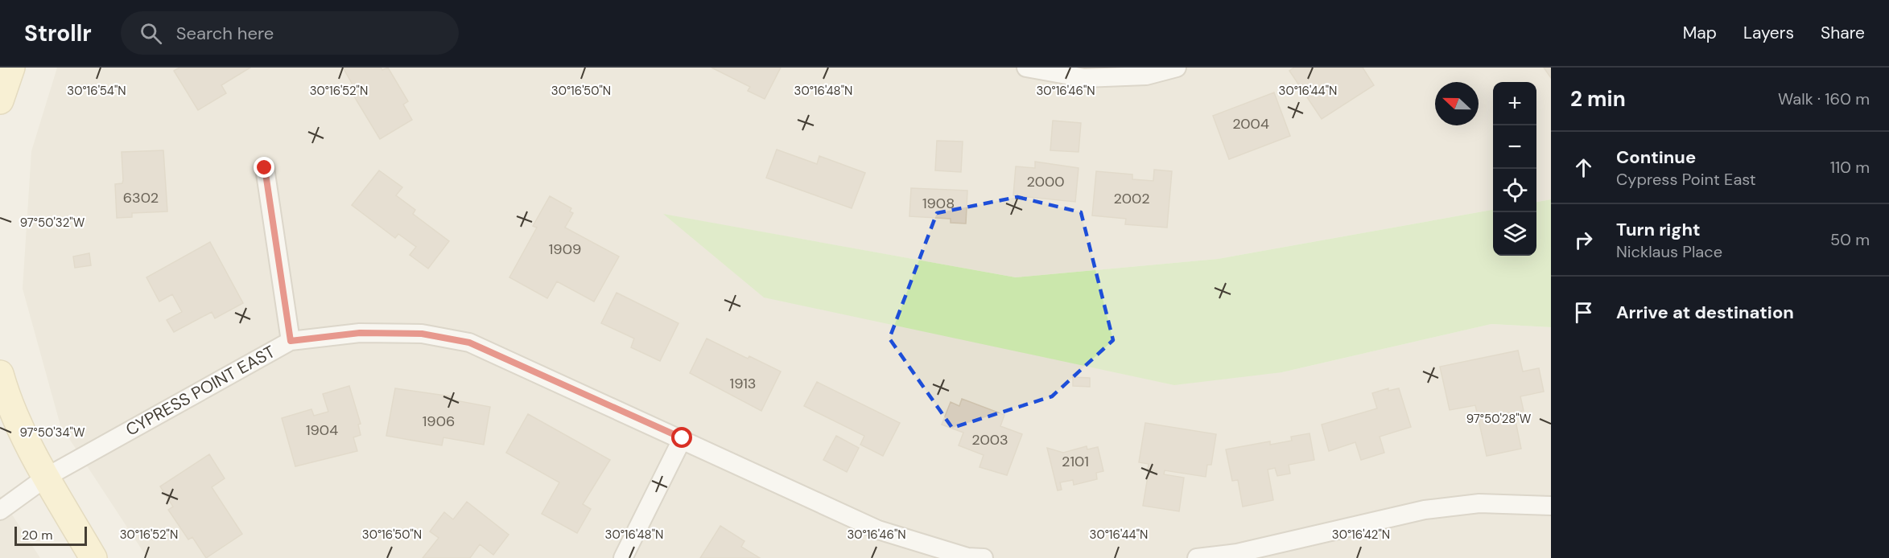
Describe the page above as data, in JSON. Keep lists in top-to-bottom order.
{
  "streets": {
    "street": ["CYPRESS POINT EAST"]
  },
  "house_numbers": [
    "2004",
    "2000",
    "6302",
    "2002",
    "1908",
    "1909",
    "1913",
    "1906",
    "1904",
    "2003",
    "2101"
  ],
  "scale_bar": "20 m",
  "north": "left",
  "page": {
    "header": "Strollr",
    "search": "Search here",
    "nav": ["Map", "Layers", "Share"],
    "heading": ["2 min", "Walk · 160 m"],
    "map_buttons": ["+", "−"],
    "list": [
      ["Continue", "Cypress Point East", "110 m"],
      ["Turn right", "Nicklaus Place", "50 m"],
      "Arrive at destination"
    ],
    "scale": "20 m"
  },
  "coordinates": [
    "30°16'44\"N",
    "30°16'54\"N",
    "30°16'52\"N",
    "30°16'50\"N",
    "30°16'48\"N",
    "30°16'46\"N",
    "97°50'32\"W",
    "97°50'28\"W",
    "97°50'34\"W",
    "30°16'42\"N"
  ]
}
